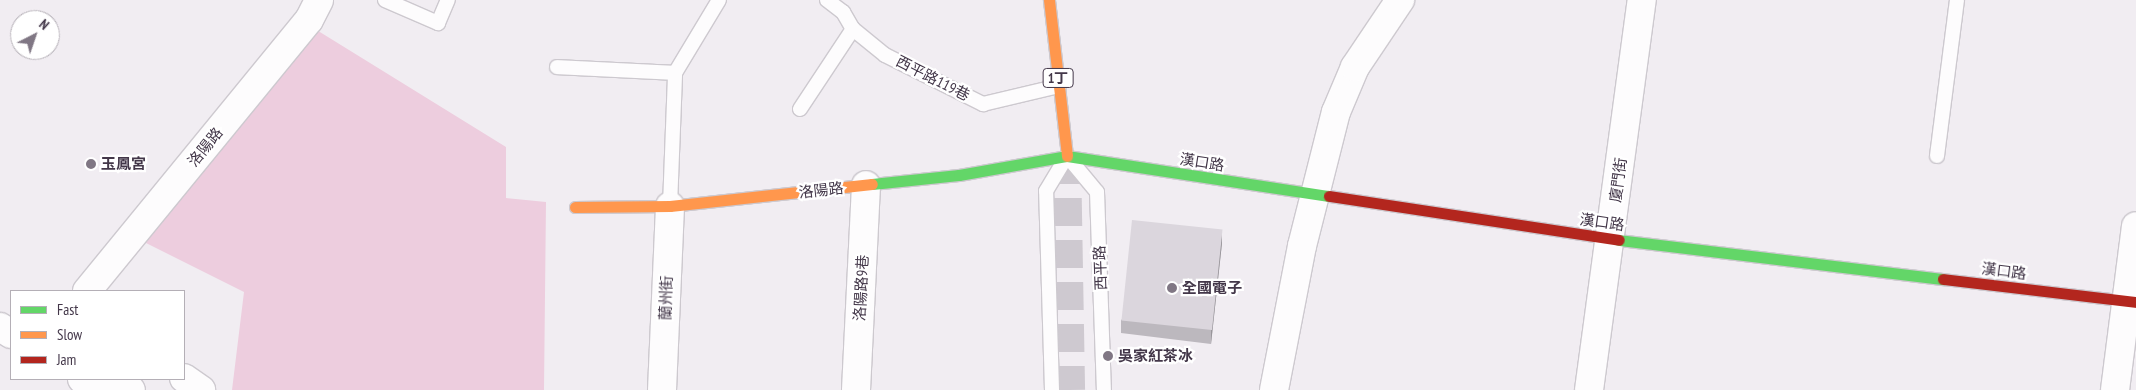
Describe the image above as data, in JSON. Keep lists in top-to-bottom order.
{
  "streets": {
    "street": [
      "1丁",
      "洛陽路",
      "漢口路",
      "廈門街",
      "洛陽路9巷",
      "蘭州街"
    ],
    "lane": ["西平路119巷", "西平路"]
  },
  "crossings": [
    ["西平路119巷", "1丁"],
    ["1丁", "洛陽路"],
    ["1丁", "漢口路"],
    ["1丁", "西平路"],
    ["洛陽路", "漢口路"],
    ["洛陽路", "西平路"],
    ["洛陽路", "洛陽路9巷"],
    ["洛陽路", "蘭州街"],
    ["漢口路", "廈門街"],
    ["漢口路", "西平路"]
  ],
  "places": ["玉鳳宮", "全國電子", "吳家紅茶冰"],
  "legend": ["Fast", "Slow", "Jam"],
  "north": "top right"
}
